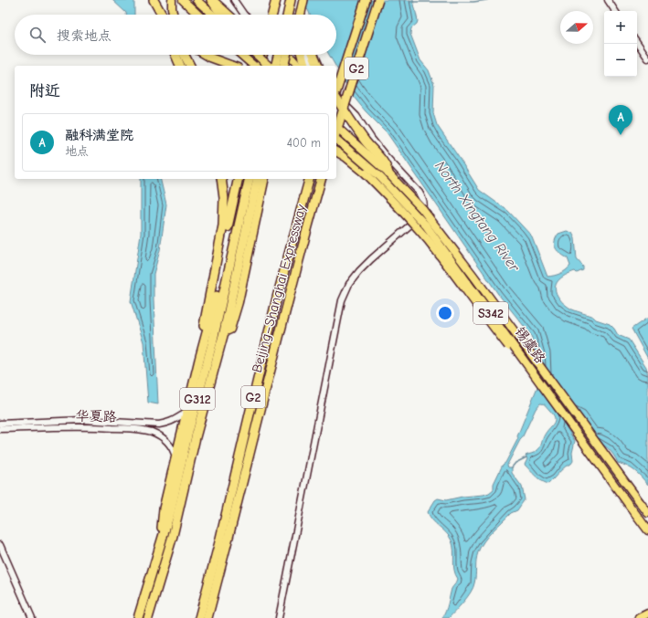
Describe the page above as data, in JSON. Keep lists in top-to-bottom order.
{
  "streets": {
    "highway": ["G2", "Beijing–Shanghai Expressway", "G312"],
    "main road": ["S342", "锡虞路"],
    "street": ["华夏路"]
  },
  "water": ["North Xingtang River"],
  "north": "right",
  "page": {
    "map_buttons": ["+", "−"],
    "search": "搜索地点",
    "heading": "附近",
    "pins": "A",
    "list": [
      {
        "mark": "A",
        "name": "融科满堂院",
        "note": "地点",
        "value": "400 m"
      }
    ]
  }
}
